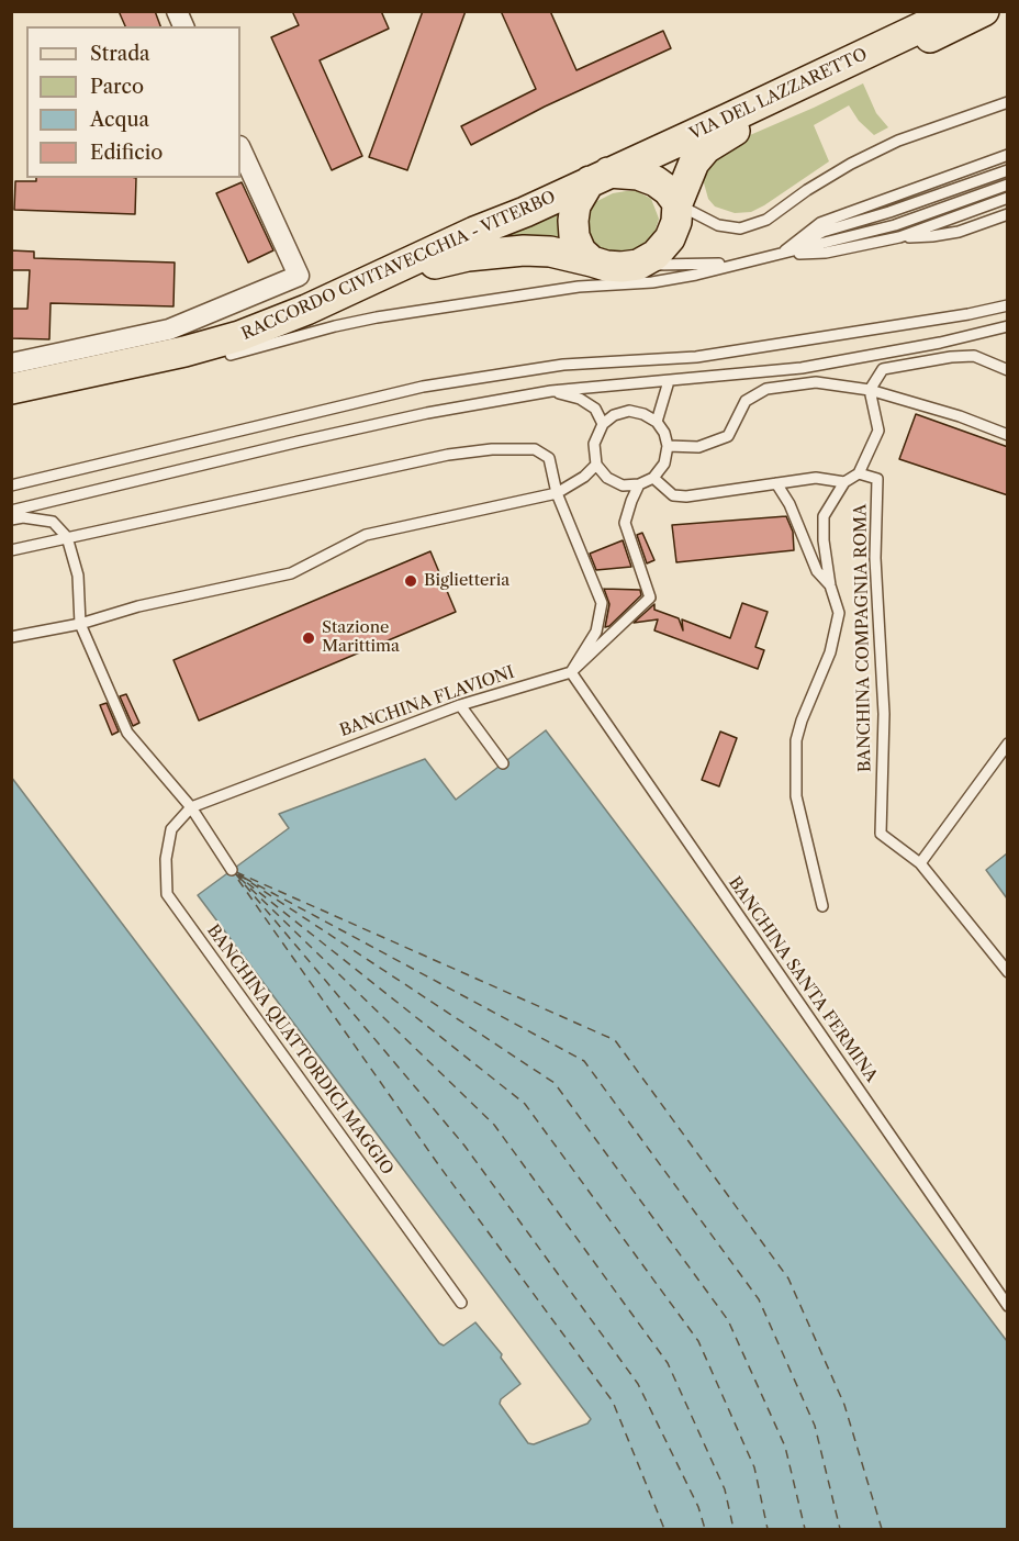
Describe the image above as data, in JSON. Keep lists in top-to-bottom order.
{
  "streets": {
    "main road": ["VIA DEL LAZZARETTO", "RACCORDO CIVITAVECCHIA - VITERBO"],
    "lane": [
      "BANCHINA COMPAGNIA ROMA",
      "BANCHINA FLAVIONI",
      "BANCHINA SANTA FERMINA",
      "BANCHINA QUATTORDICI MAGGIO"
    ]
  },
  "crossings": [
    ["VIA DEL LAZZARETTO", "RACCORDO CIVITAVECCHIA - VITERBO"],
    ["BANCHINA FLAVIONI", "BANCHINA SANTA FERMINA"],
    ["BANCHINA FLAVIONI", "BANCHINA QUATTORDICI MAGGIO"]
  ],
  "places": ["Biglietteria", "Stazione Marittima"],
  "legend": [
    "Strada",
    "Parco",
    "Acqua",
    "Edificio"
  ]
}
